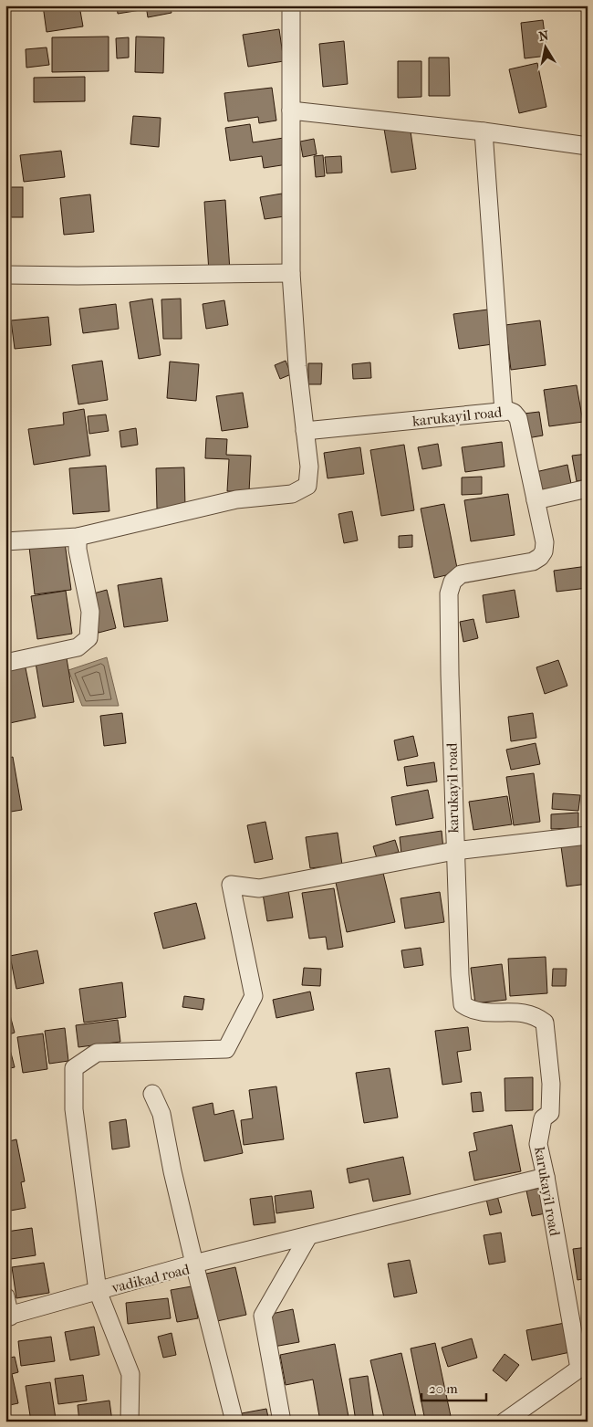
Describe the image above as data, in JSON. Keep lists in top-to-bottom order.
{
  "streets": {
    "street": ["karukayil road", "vadikad road"]
  },
  "scale_bar": "20 m",
  "north": "top"
}
